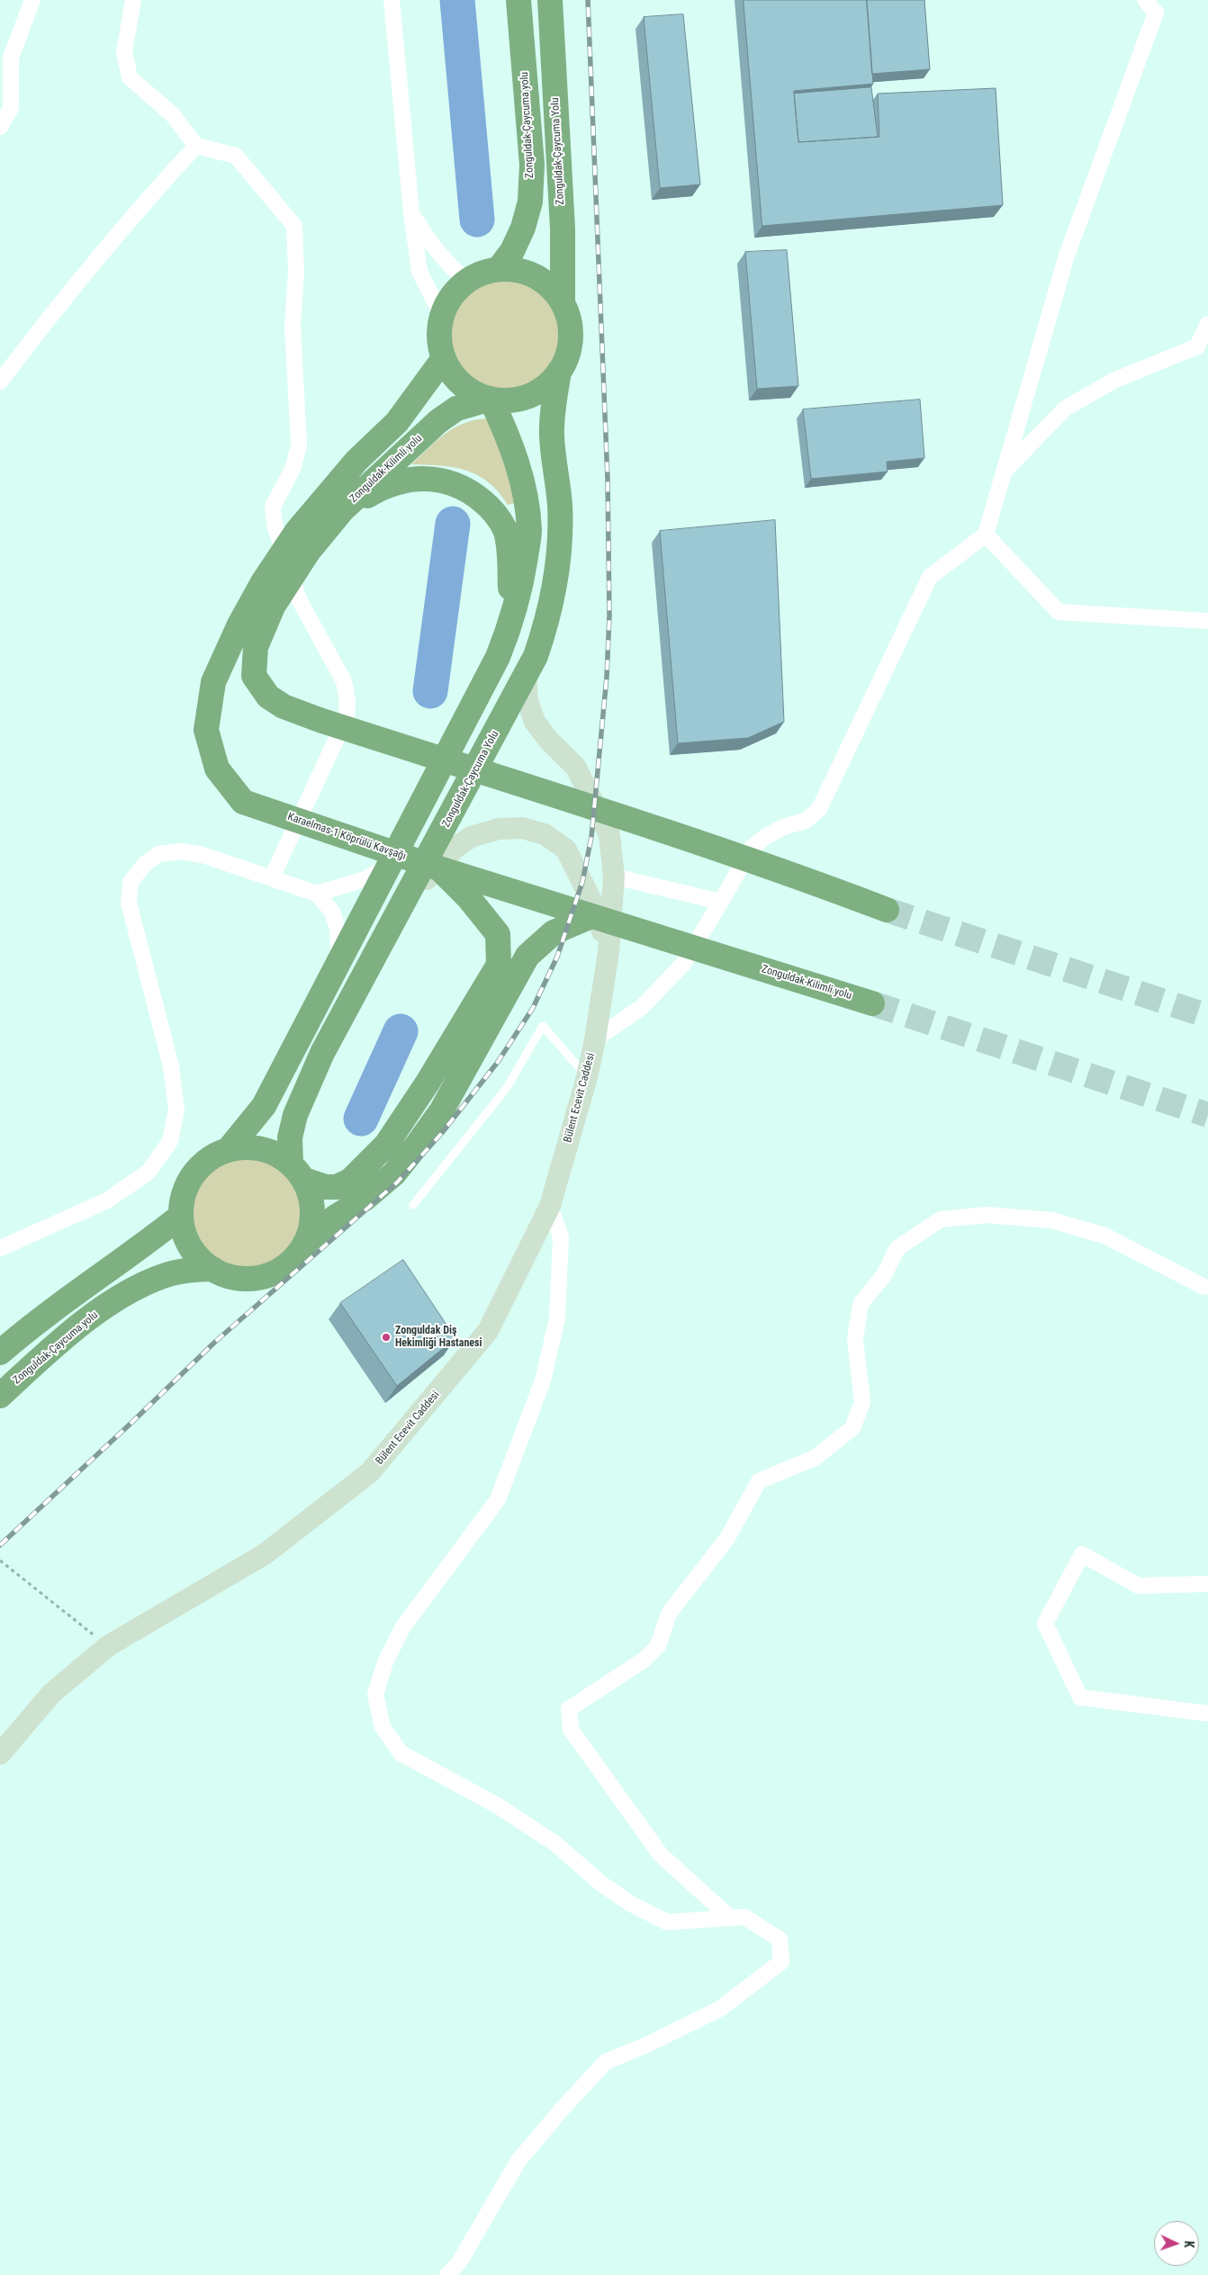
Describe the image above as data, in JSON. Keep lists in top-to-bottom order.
{
  "streets": {
    "highway": [
      "Zonguldak-Çaycuma yolu",
      "Zonguldak-Çaycuma Yolu",
      "Zonguldak-Kilimli yolu",
      "Karaelmas-1 Köprülü Kavşağı"
    ],
    "main road": ["Bülent Ecevit Caddesi"]
  },
  "crossings": [
    ["Zonguldak-Çaycuma yolu", "Zonguldak-Çaycuma Yolu"],
    ["Zonguldak-Çaycuma yolu", "Zonguldak-Kilimli yolu"],
    ["Zonguldak-Çaycuma Yolu", "Zonguldak-Kilimli yolu"],
    ["Zonguldak-Çaycuma Yolu", "Bülent Ecevit Caddesi"],
    ["Zonguldak-Kilimli yolu", "Karaelmas-1 Köprülü Kavşağı"]
  ],
  "places": ["Zonguldak Diş Hekimliği Hastanesi"],
  "north": "right"
}
